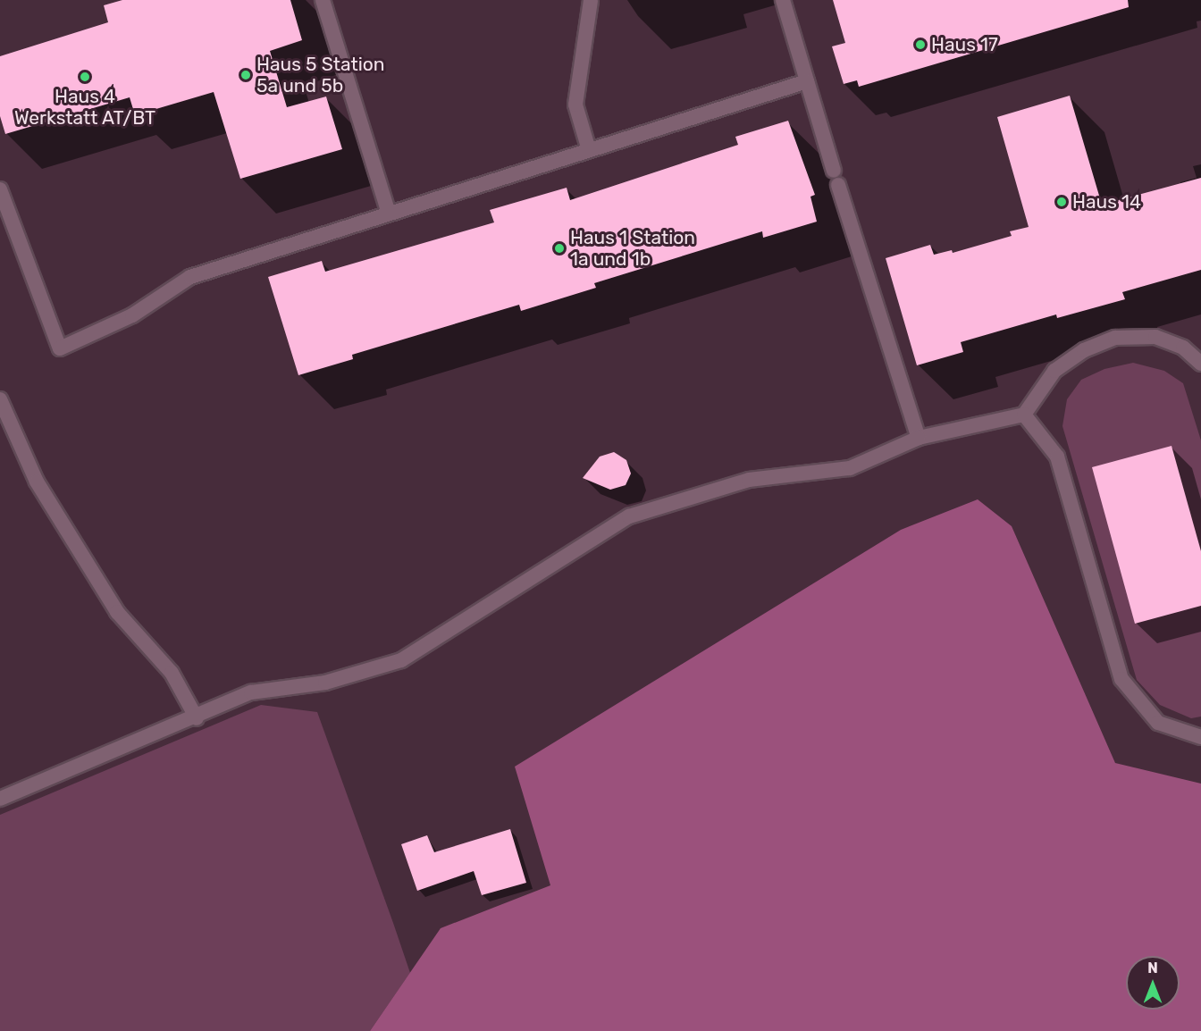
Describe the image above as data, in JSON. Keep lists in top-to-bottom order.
{
  "places": [
    "Haus 17",
    "Haus 5 Station 5a und 5b",
    "Haus 4 Werkstatt AT/BT",
    "Haus 14",
    "Haus 1 Station 1a und 1b"
  ],
  "north": "top"
}
